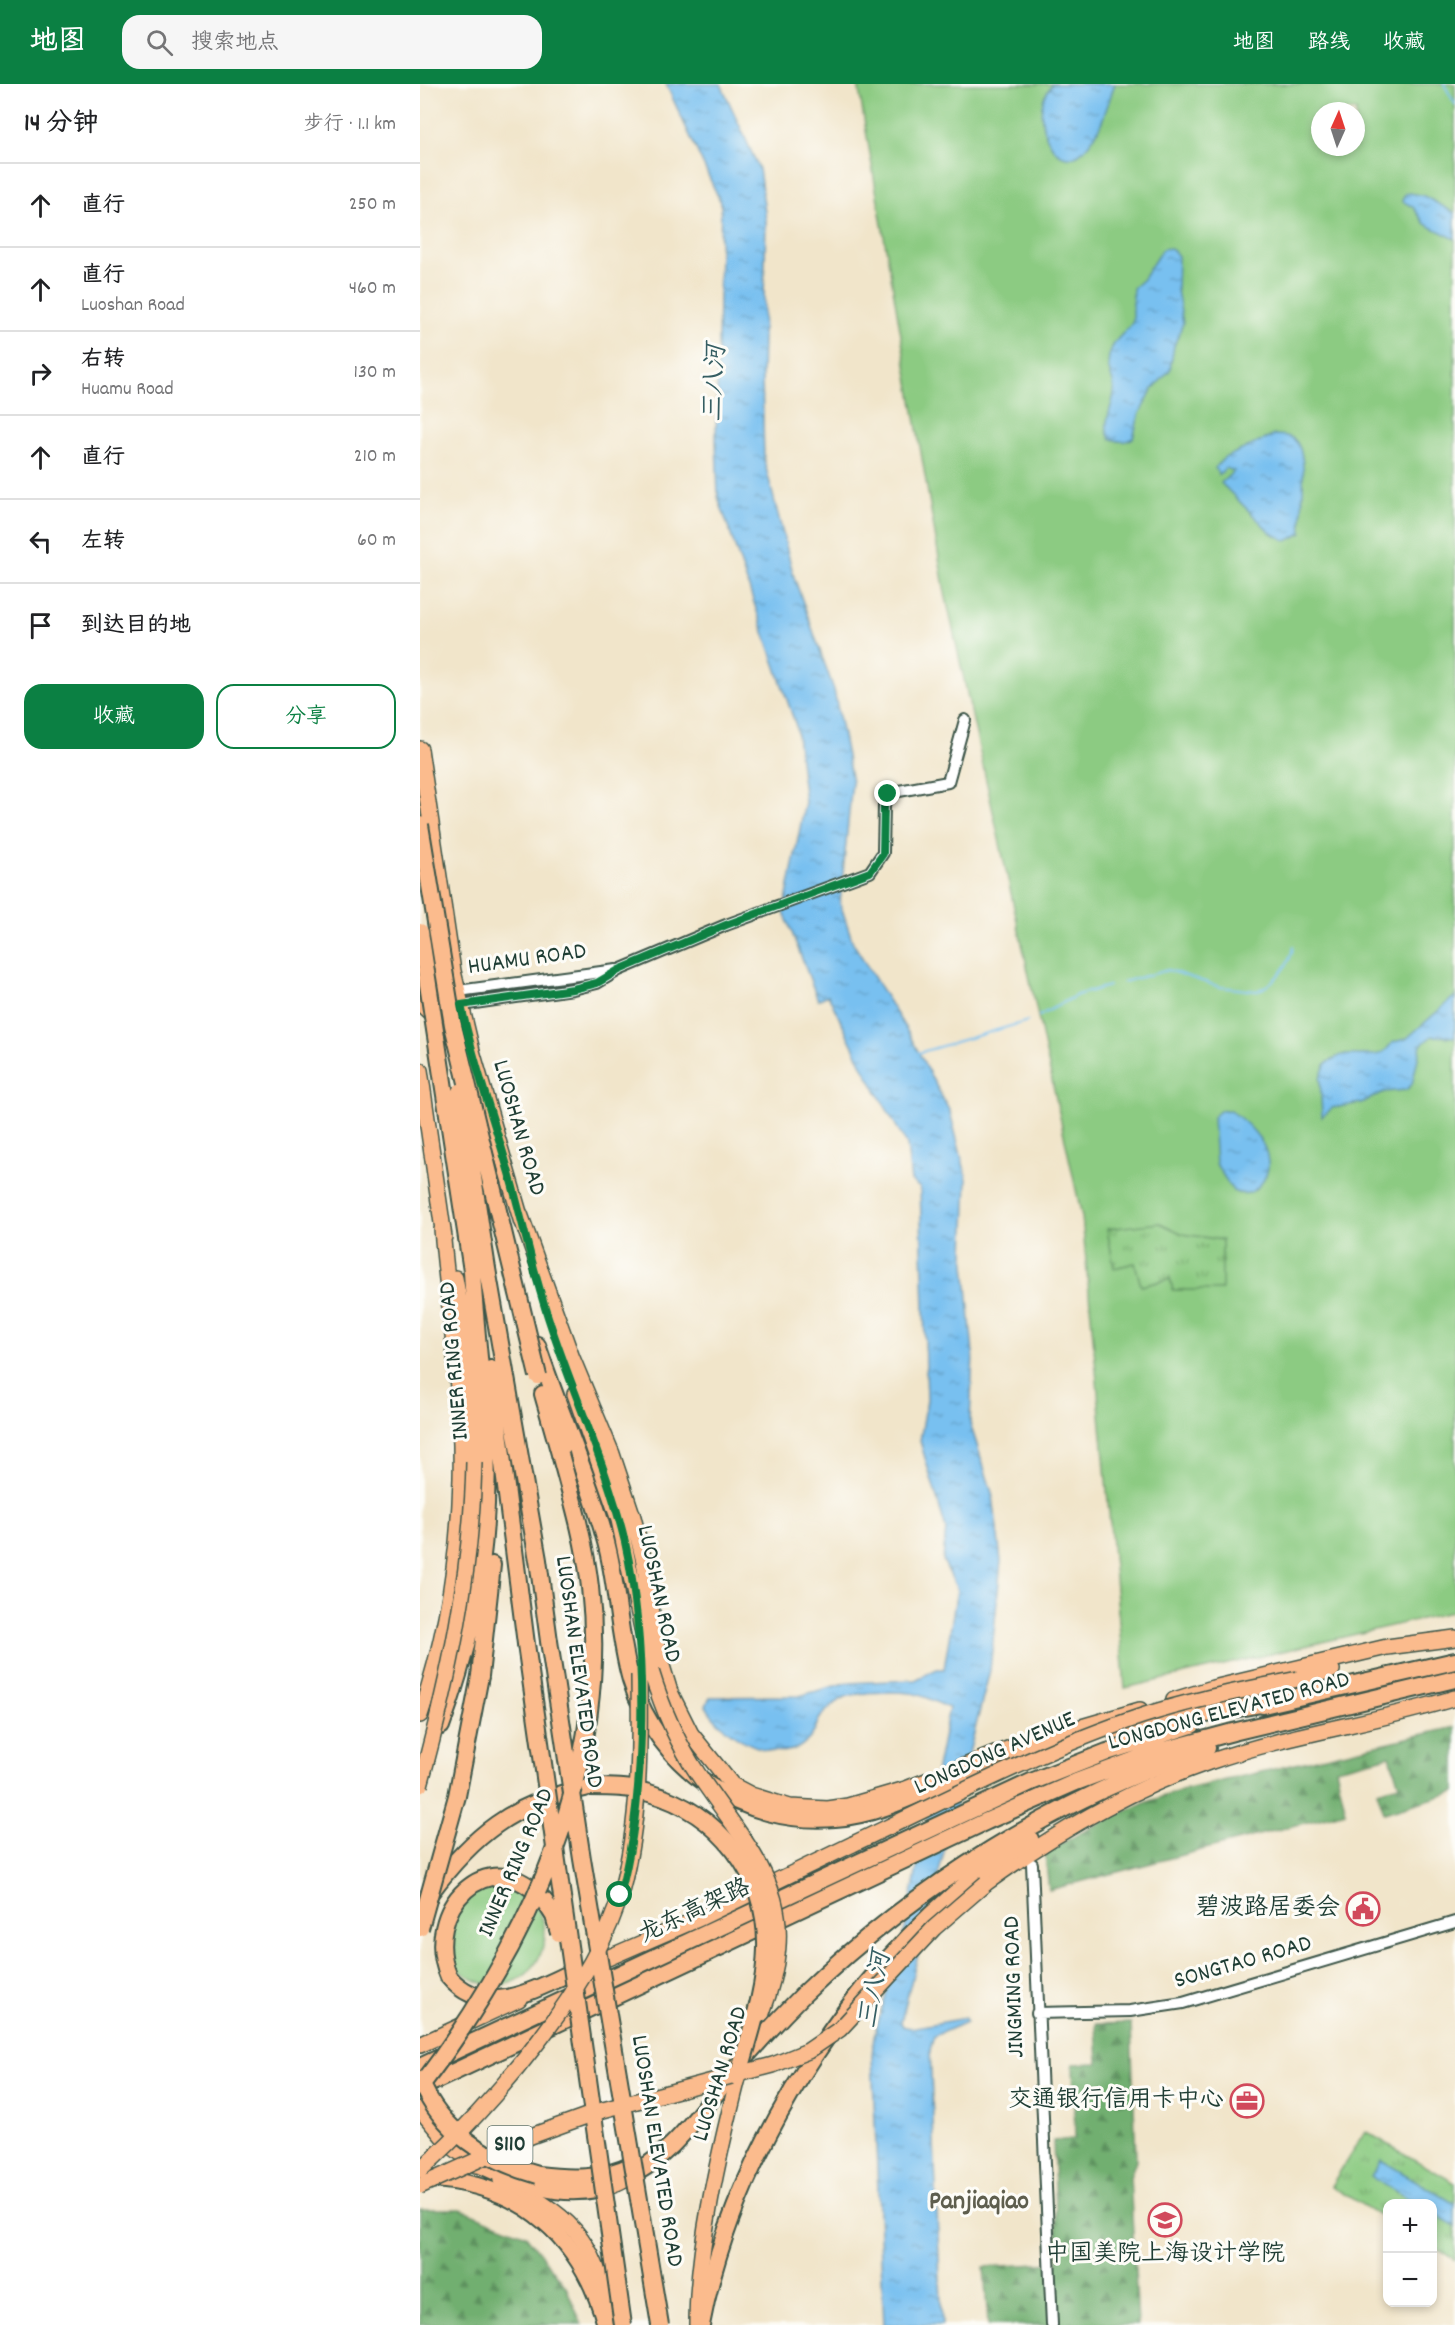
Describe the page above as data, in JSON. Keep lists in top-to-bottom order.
{
  "streets": {
    "highway": [
      "INNER RING ROAD",
      "LUOSHAN ELEVATED ROAD",
      "LONGDONG ELEVATED ROAD",
      "龙东高架路"
    ],
    "main road": ["LUOSHAN ROAD", "LONGDONG AVENUE", "S110"],
    "street": ["HUAMU ROAD", "SONGTAO ROAD", "JINGMING ROAD"]
  },
  "crossings": [
    ["HUAMU ROAD", "LUOSHAN ROAD"],
    ["INNER RING ROAD", "LUOSHAN ELEVATED ROAD"],
    ["INNER RING ROAD", "龙东高架路"],
    ["LONGDONG ELEVATED ROAD", "龙东高架路"],
    ["SONGTAO ROAD", "JINGMING ROAD"]
  ],
  "districts": ["Panjiaqiao"],
  "water": ["三八河"],
  "places": {
    "public building": ["碧波路居委会"],
    "office": ["交通银行信用卡中心"],
    "school or university": ["中国美院上海设计学院"]
  },
  "north": "top",
  "page": {
    "header": "地图",
    "search": "搜索地点",
    "nav": ["地图", "路线", "收藏"],
    "heading": ["14 分钟", "步行 · 1.1 km"],
    "list": [
      ["直行", "250 m"],
      ["直行", "Luoshan Road", "460 m"],
      ["右转", "Huamu Road", "130 m"],
      ["直行", "210 m"],
      ["左转", "60 m"],
      "到达目的地"
    ],
    "buttons": ["收藏", "分享"],
    "map_buttons": ["+", "−"]
  }
}
